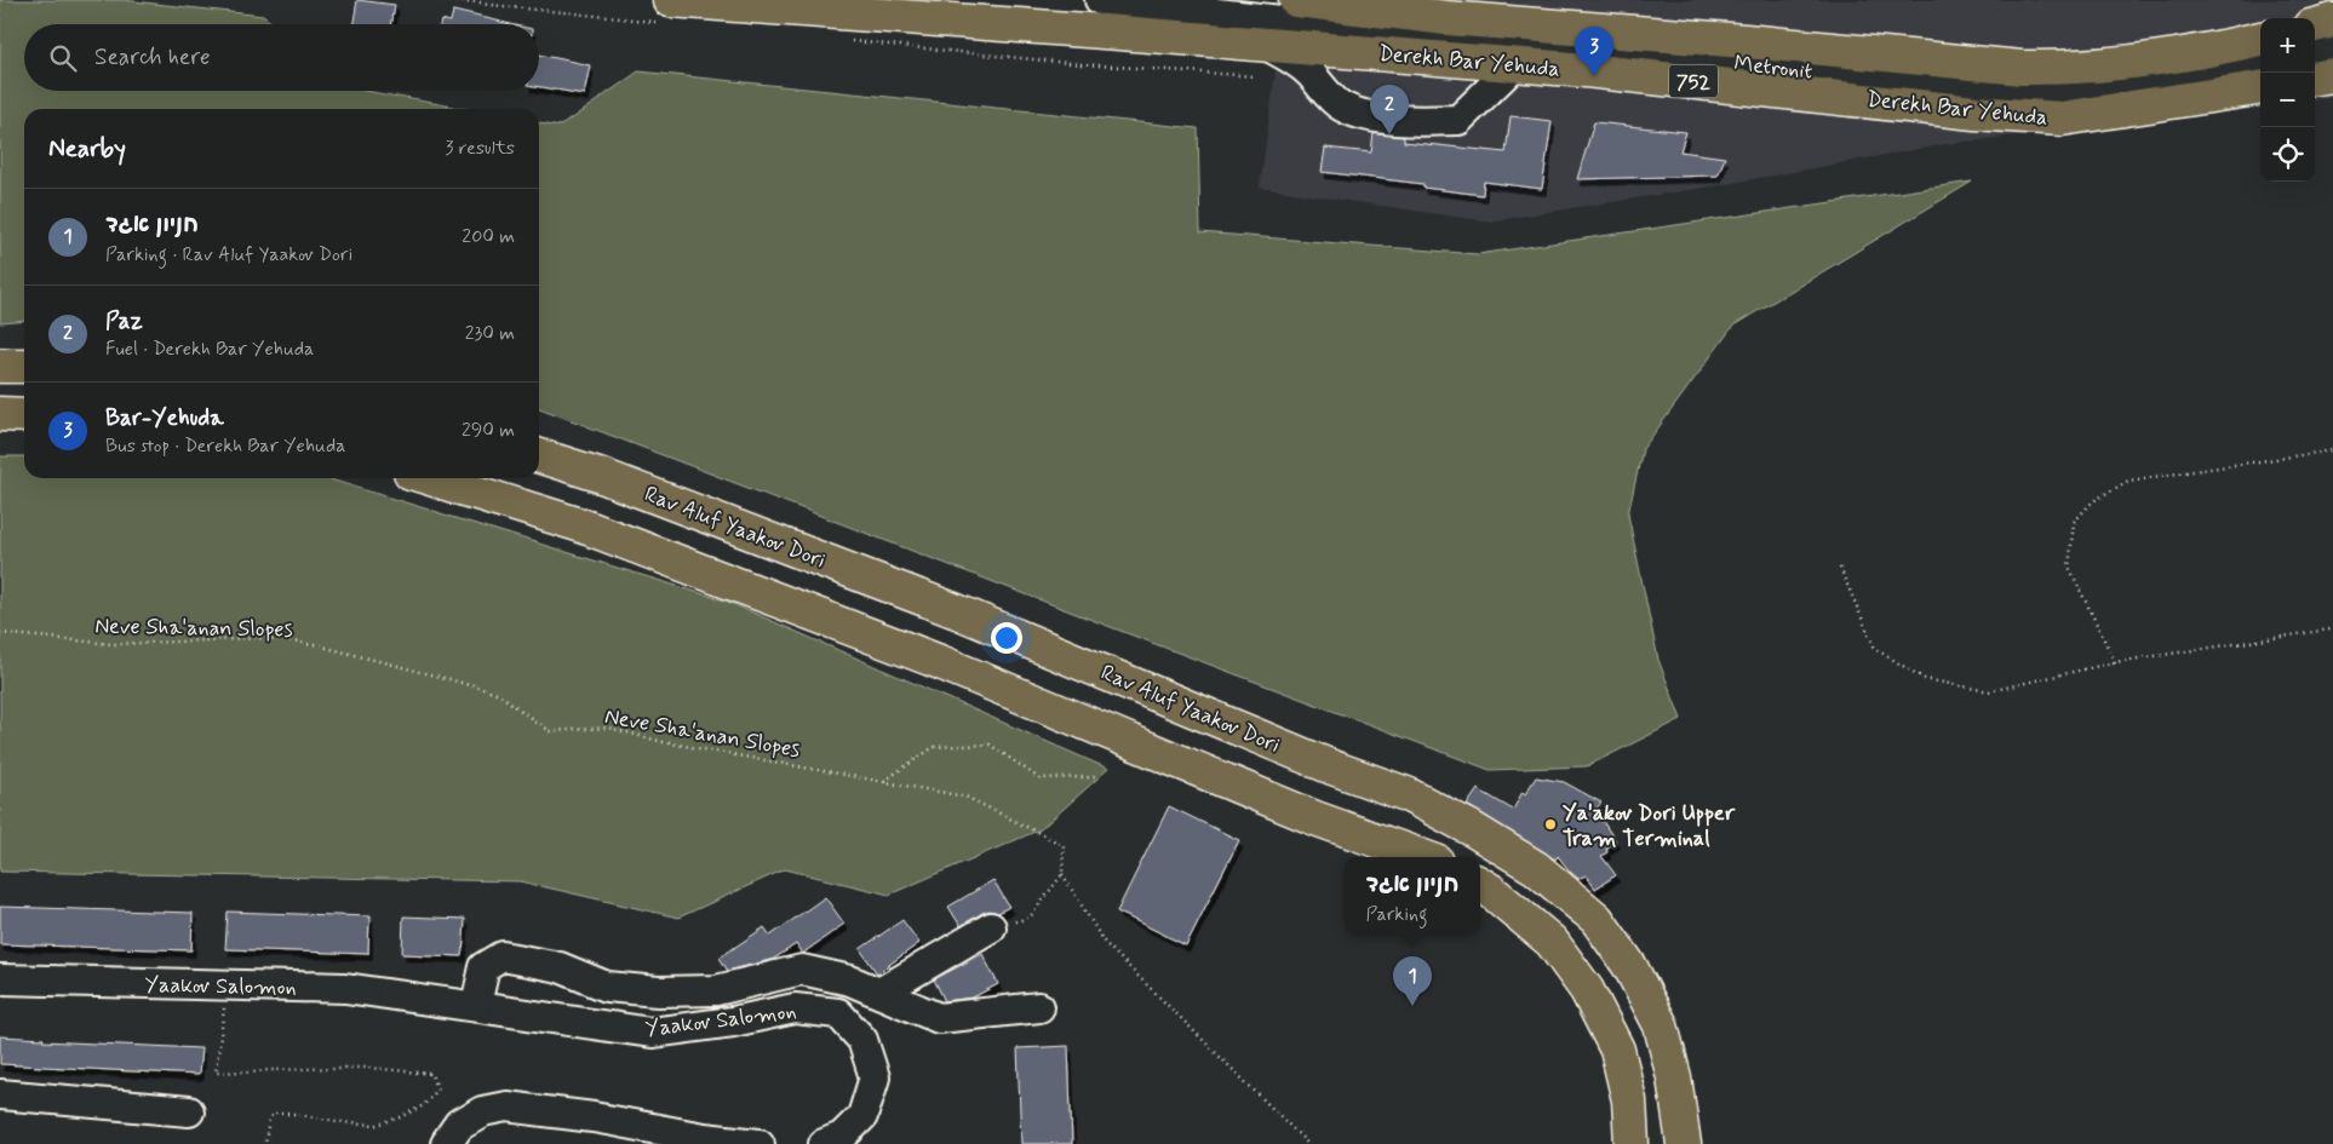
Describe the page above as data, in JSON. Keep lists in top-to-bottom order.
{
  "streets": {
    "main road": ["Derekh Bar Yehuda", "752", "Rav Aluf Yaakov Dori"],
    "street": ["Metronit", "Yaakov Salomon"],
    "path": ["Neve Sha'anan Slopes"]
  },
  "crossings": [
    ["Derekh Bar Yehuda", "Metronit"]
  ],
  "places": ["Ya'akov Dori Upper Tram Terminal"],
  "page": {
    "map_buttons": ["+", "−"],
    "search": "Search here",
    "pins": ["3", "2", "1"],
    "heading": ["Nearby", "3 results"],
    "list": [
      {
        "mark": "1",
        "name": "חניון אגד",
        "note": "Parking · Rav Aluf Yaakov Dori",
        "value": "200 m"
      },
      {
        "mark": "2",
        "name": "Paz",
        "note": "Fuel · Derekh Bar Yehuda",
        "value": "230 m"
      },
      {
        "mark": "3",
        "name": "Bar-Yehuda",
        "note": "Bus stop · Derekh Bar Yehuda",
        "value": "290 m"
      }
    ],
    "popup": ["חניון אגד", "Parking"]
  }
}
